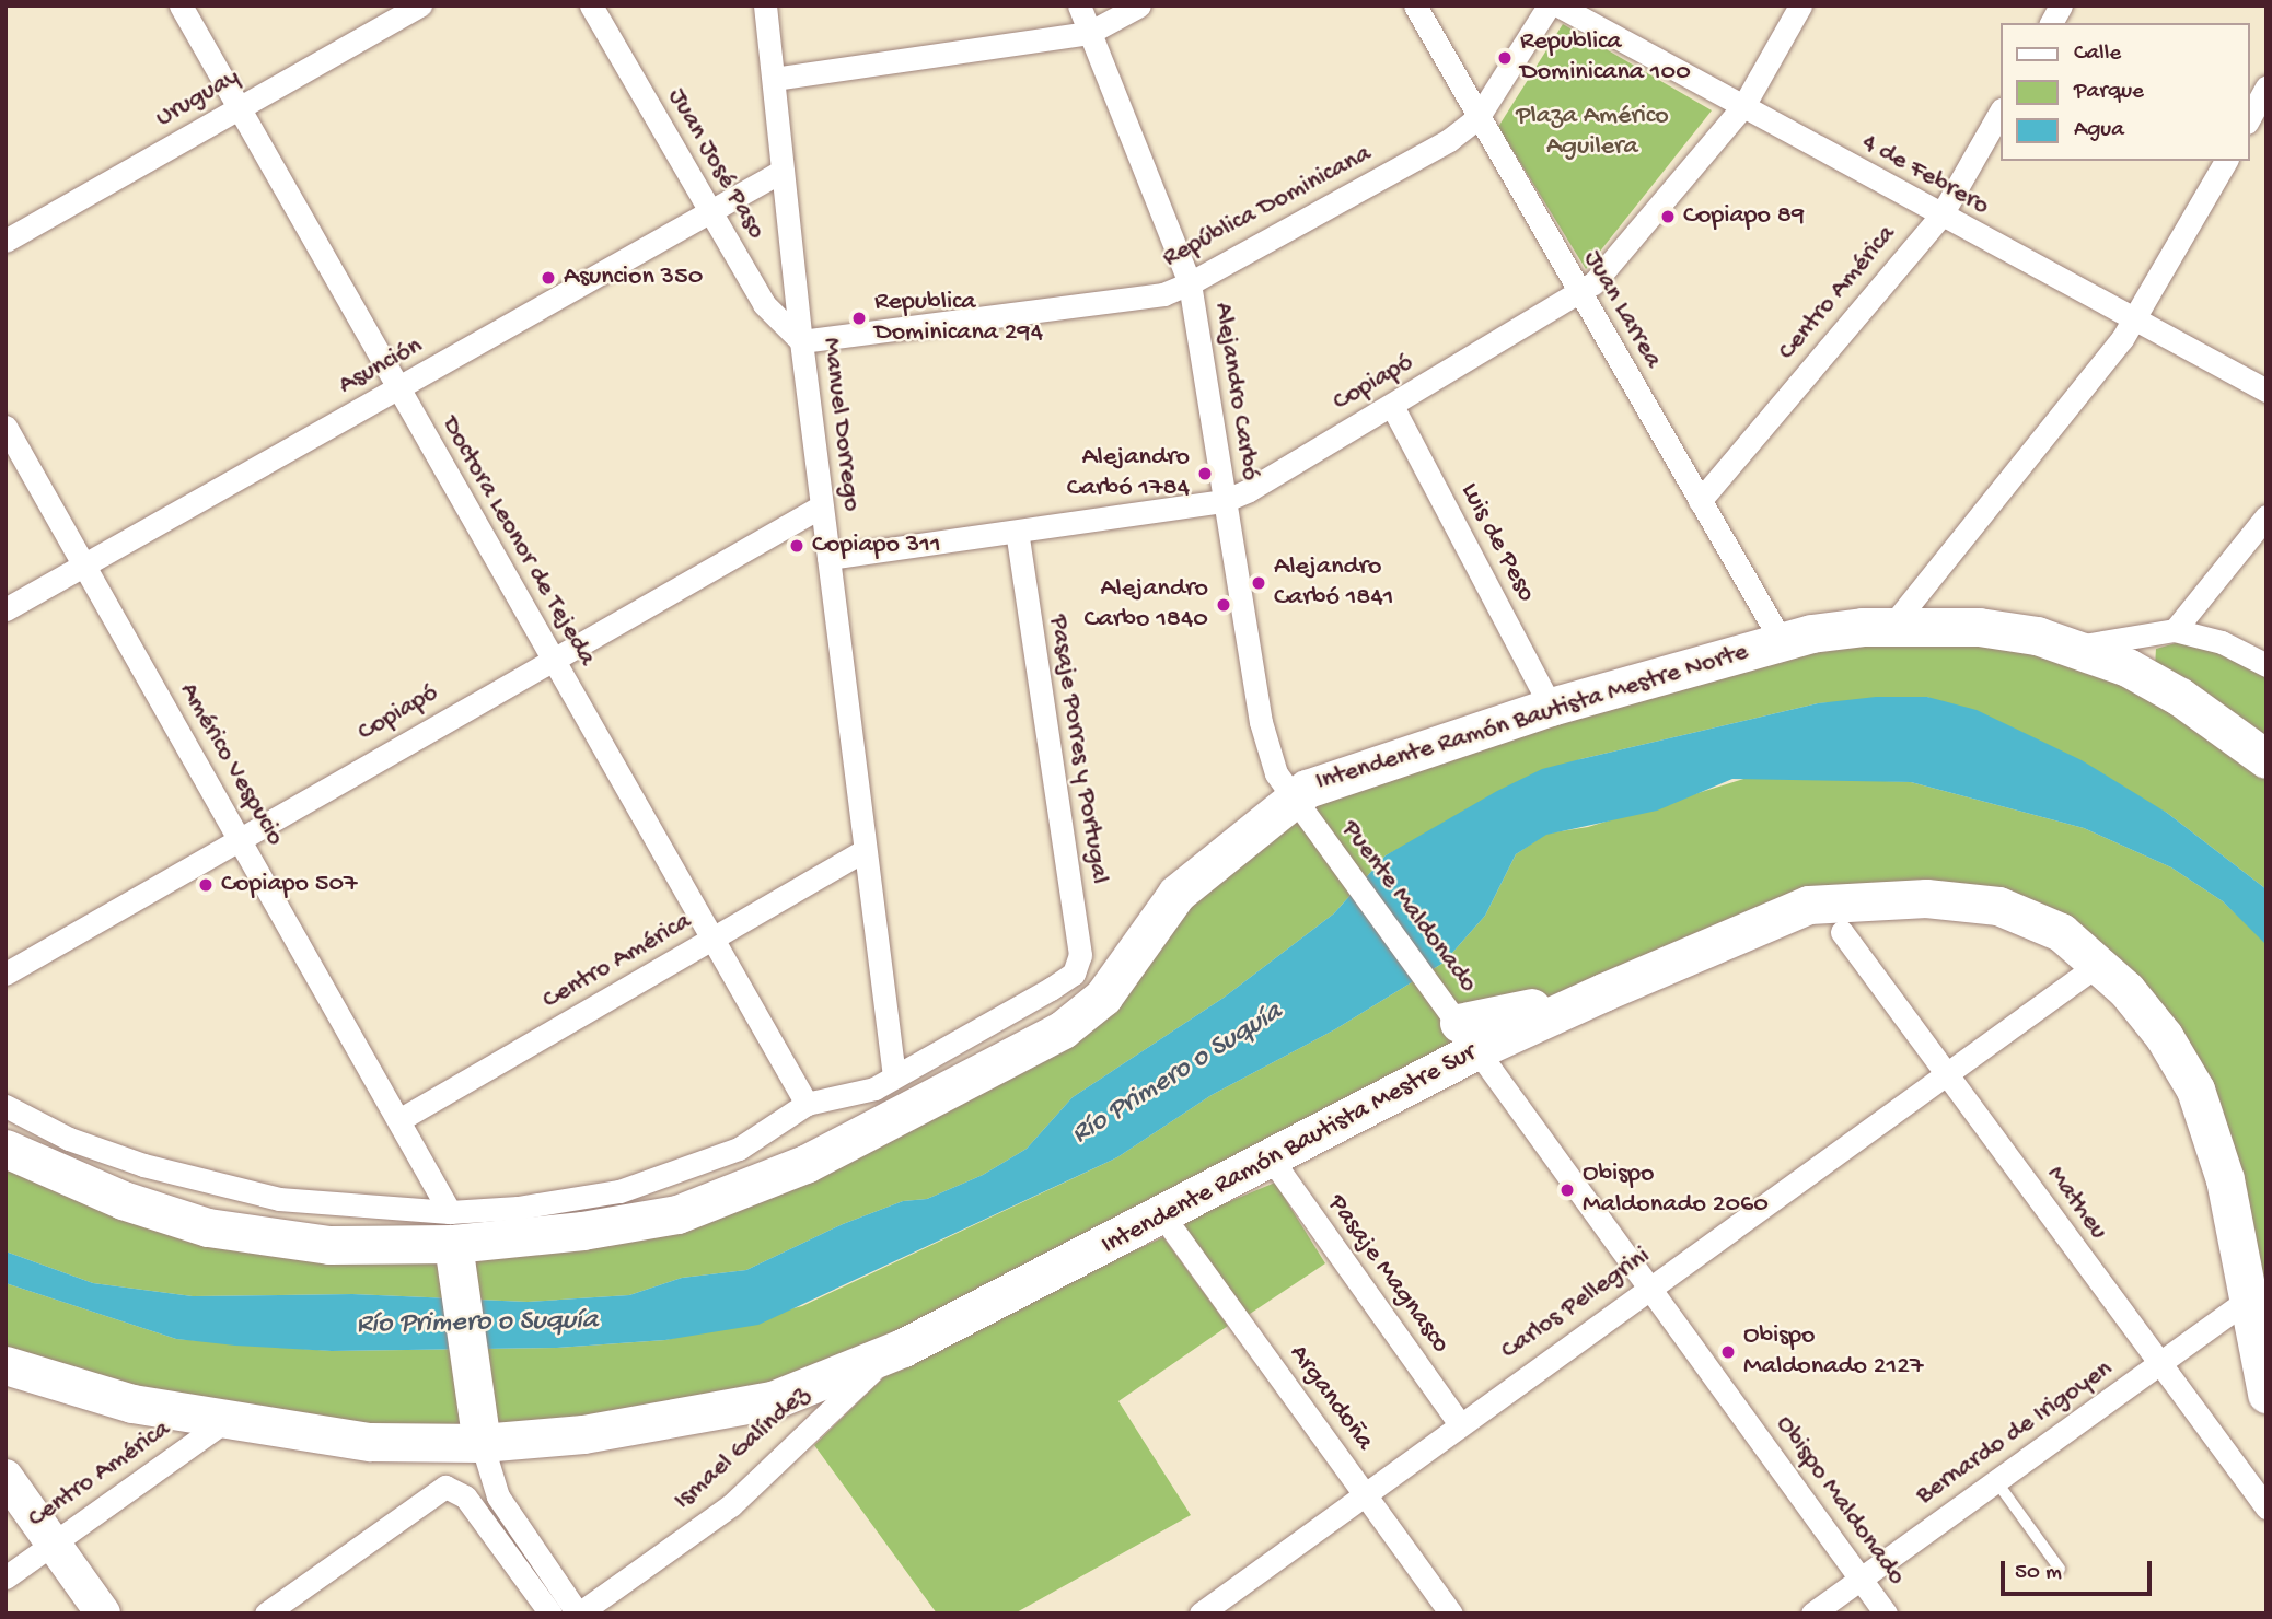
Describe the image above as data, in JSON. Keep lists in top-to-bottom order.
{
  "streets": {
    "main road": ["Intendente Ramón Bautista Mestre Norte", "Intendente Ramón Bautista Mestre Sur"],
    "street": [
      "Uruguay",
      "Juan José Paso",
      "4 de Febrero",
      "República Dominicana",
      "Centro América",
      "Juan Larrea",
      "Asunción",
      "Copiapó",
      "Alejandro Carbó",
      "Manuel Dorrego",
      "Doctora Leonor de Tejeda",
      "Luis de Peso",
      "Pasaje Porres y Portugal",
      "Américo Vespucio",
      "Puente Maldonado",
      "Matheu",
      "Pasaje Magnasco",
      "Carlos Pellegrini",
      "Argandoña",
      "Bernardo de Irigoyen",
      "Ismael Galíndez",
      "Obispo Maldonado"
    ]
  },
  "crossings": [
    ["Uruguay", "Doctora Leonor de Tejeda"],
    ["Juan José Paso", "República Dominicana"],
    ["Juan José Paso", "Asunción"],
    ["Juan José Paso", "Manuel Dorrego"],
    ["4 de Febrero", "Centro América"],
    ["4 de Febrero", "Copiapó"],
    ["República Dominicana", "Juan Larrea"],
    ["República Dominicana", "Alejandro Carbó"],
    ["República Dominicana", "Manuel Dorrego"],
    ["Centro América", "Juan Larrea"],
    ["Centro América", "Manuel Dorrego"],
    ["Centro América", "Doctora Leonor de Tejeda"],
    ["Centro América", "Américo Vespucio"],
    ["Centro América", "Intendente Ramón Bautista Mestre Sur"],
    ["Juan Larrea", "Copiapó"],
    ["Juan Larrea", "Intendente Ramón Bautista Mestre Norte"],
    ["Asunción", "Manuel Dorrego"],
    ["Asunción", "Doctora Leonor de Tejeda"],
    ["Asunción", "Américo Vespucio"],
    ["Copiapó", "Alejandro Carbó"],
    ["Copiapó", "Manuel Dorrego"],
    ["Copiapó", "Doctora Leonor de Tejeda"],
    ["Copiapó", "Luis de Peso"],
    ["Copiapó", "Pasaje Porres y Portugal"],
    ["Copiapó", "Américo Vespucio"],
    ["Alejandro Carbó", "Intendente Ramón Bautista Mestre Norte"],
    ["Alejandro Carbó", "Puente Maldonado"],
    ["Manuel Dorrego", "Pasaje Porres y Portugal"],
    ["Luis de Peso", "Intendente Ramón Bautista Mestre Norte"],
    ["Intendente Ramón Bautista Mestre Norte", "Américo Vespucio"],
    ["Intendente Ramón Bautista Mestre Norte", "Puente Maldonado"],
    ["Puente Maldonado", "Intendente Ramón Bautista Mestre Sur"],
    ["Puente Maldonado", "Obispo Maldonado"],
    ["Intendente Ramón Bautista Mestre Sur", "Pasaje Magnasco"],
    ["Intendente Ramón Bautista Mestre Sur", "Carlos Pellegrini"],
    ["Intendente Ramón Bautista Mestre Sur", "Argandoña"],
    ["Intendente Ramón Bautista Mestre Sur", "Bernardo de Irigoyen"],
    ["Intendente Ramón Bautista Mestre Sur", "Ismael Galíndez"],
    ["Intendente Ramón Bautista Mestre Sur", "Obispo Maldonado"],
    ["Matheu", "Carlos Pellegrini"],
    ["Matheu", "Bernardo de Irigoyen"],
    ["Pasaje Magnasco", "Carlos Pellegrini"],
    ["Carlos Pellegrini", "Argandoña"],
    ["Carlos Pellegrini", "Obispo Maldonado"],
    ["Bernardo de Irigoyen", "Obispo Maldonado"]
  ],
  "water": ["Río Primero o Suquía"],
  "parks": ["Plaza Américo Aguilera"],
  "places": [
    "Republica Dominicana 100",
    "Copiapo 89",
    "Asuncion 350",
    "Republica Dominicana 294",
    "Alejandro Carbó 1784",
    "Copiapo 311",
    "Alejandro Carbó 1841",
    "Alejandro Carbo 1840",
    "Copiapo 507",
    "Obispo Maldonado 2060",
    "Obispo Maldonado 2127"
  ],
  "legend": ["Calle", "Parque", "Agua"],
  "scale_bar": "50 m"
}
